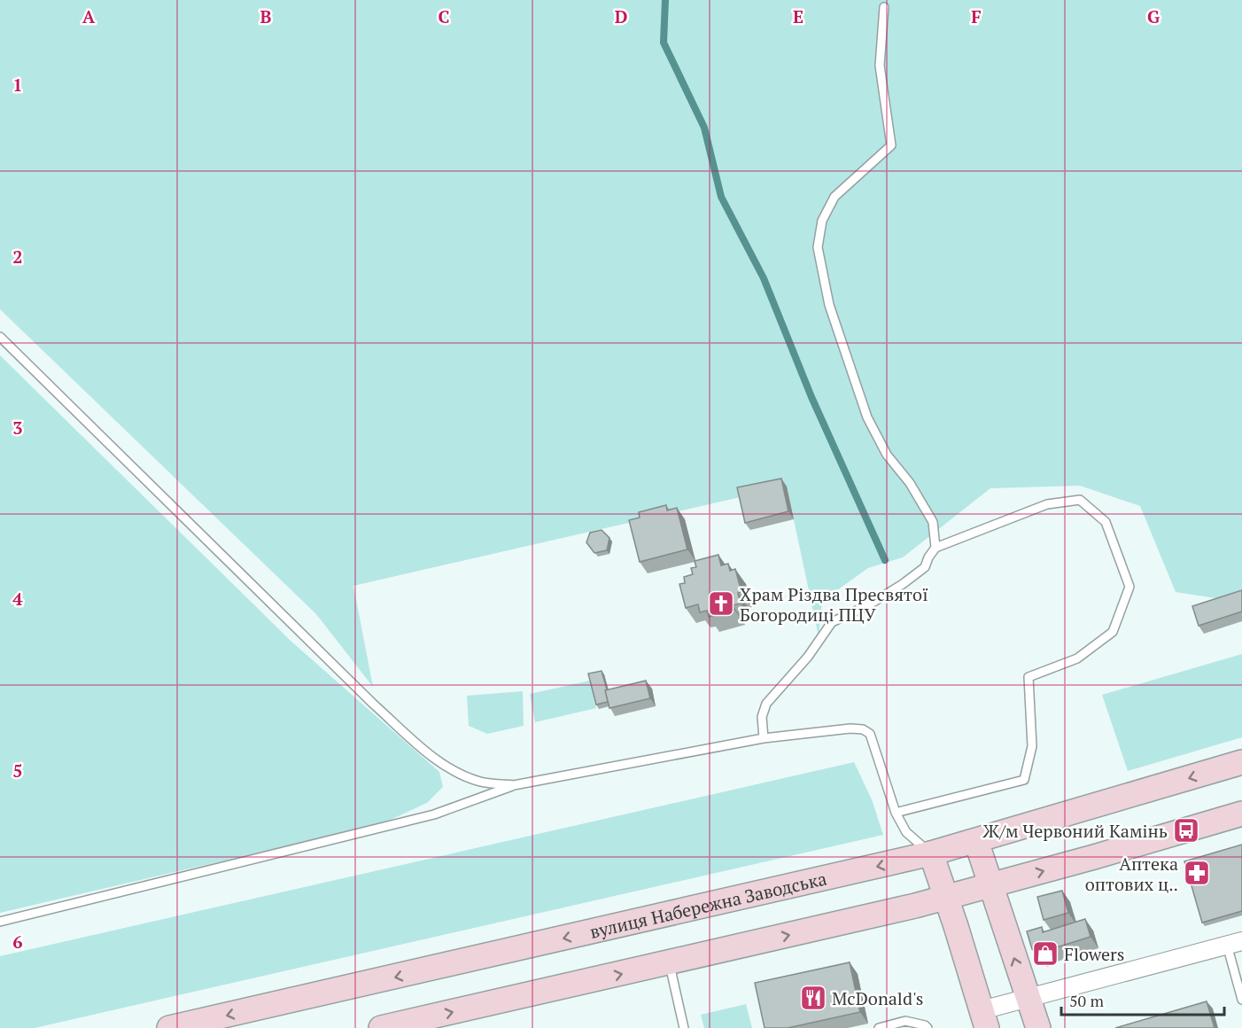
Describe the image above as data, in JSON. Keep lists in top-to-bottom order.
{
  "streets": {
    "main road": ["вулиця Набережна Заводська"]
  },
  "places": {
    "church": ["Храм Різдва Пресвятої Богородиці ПЦУ"],
    "bus stop": ["Ж/м Червоний Камінь"],
    "pharmacy": ["Аптека оптових ц‥"],
    "shop": ["Flowers"],
    "restaurant": ["McDonald's"]
  },
  "scale_bar": "50 m",
  "grid": {
    "columns": [
      "A",
      "B",
      "C",
      "D",
      "E",
      "F",
      "G"
    ],
    "rows": [
      "1",
      "2",
      "3",
      "4",
      "5",
      "6"
    ]
  }
}
